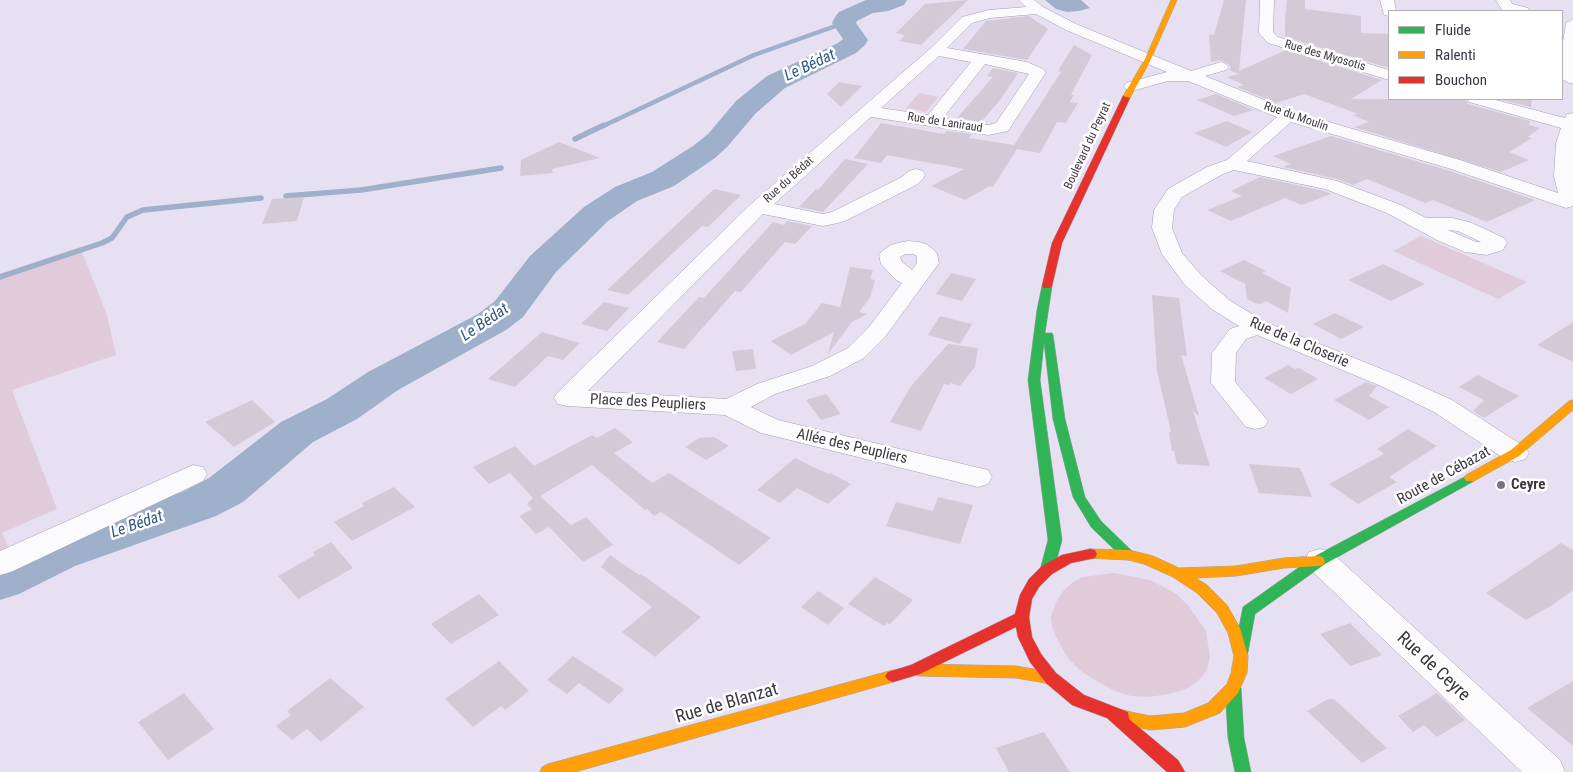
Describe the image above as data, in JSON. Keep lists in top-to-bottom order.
{
  "streets": {
    "main road": ["Boulevard du Peyrat", "Route de Cébazat", "Rue de Blanzat"],
    "street": [
      "Rue des Myosotis",
      "Rue du Moulin",
      "Rue de Laniraud",
      "Rue du Bédat",
      "Rue de la Closerie",
      "Place des Peupliers",
      "Allée des Peupliers",
      "Rue de Ceyre"
    ]
  },
  "crossings": [
    ["Rue du Moulin", "Boulevard du Peyrat"],
    ["Rue du Moulin", "Rue du Bédat"],
    ["Rue du Moulin", "Rue de la Closerie"],
    ["Rue de Laniraud", "Rue du Bédat"],
    ["Rue du Bédat", "Place des Peupliers"],
    ["Rue de la Closerie", "Route de Cébazat"],
    ["Place des Peupliers", "Allée des Peupliers"],
    ["Route de Cébazat", "Rue de Ceyre"]
  ],
  "water": ["Le Bédat"],
  "places": ["Ceyre"],
  "legend": ["Fluide", "Ralenti", "Bouchon"]
}
